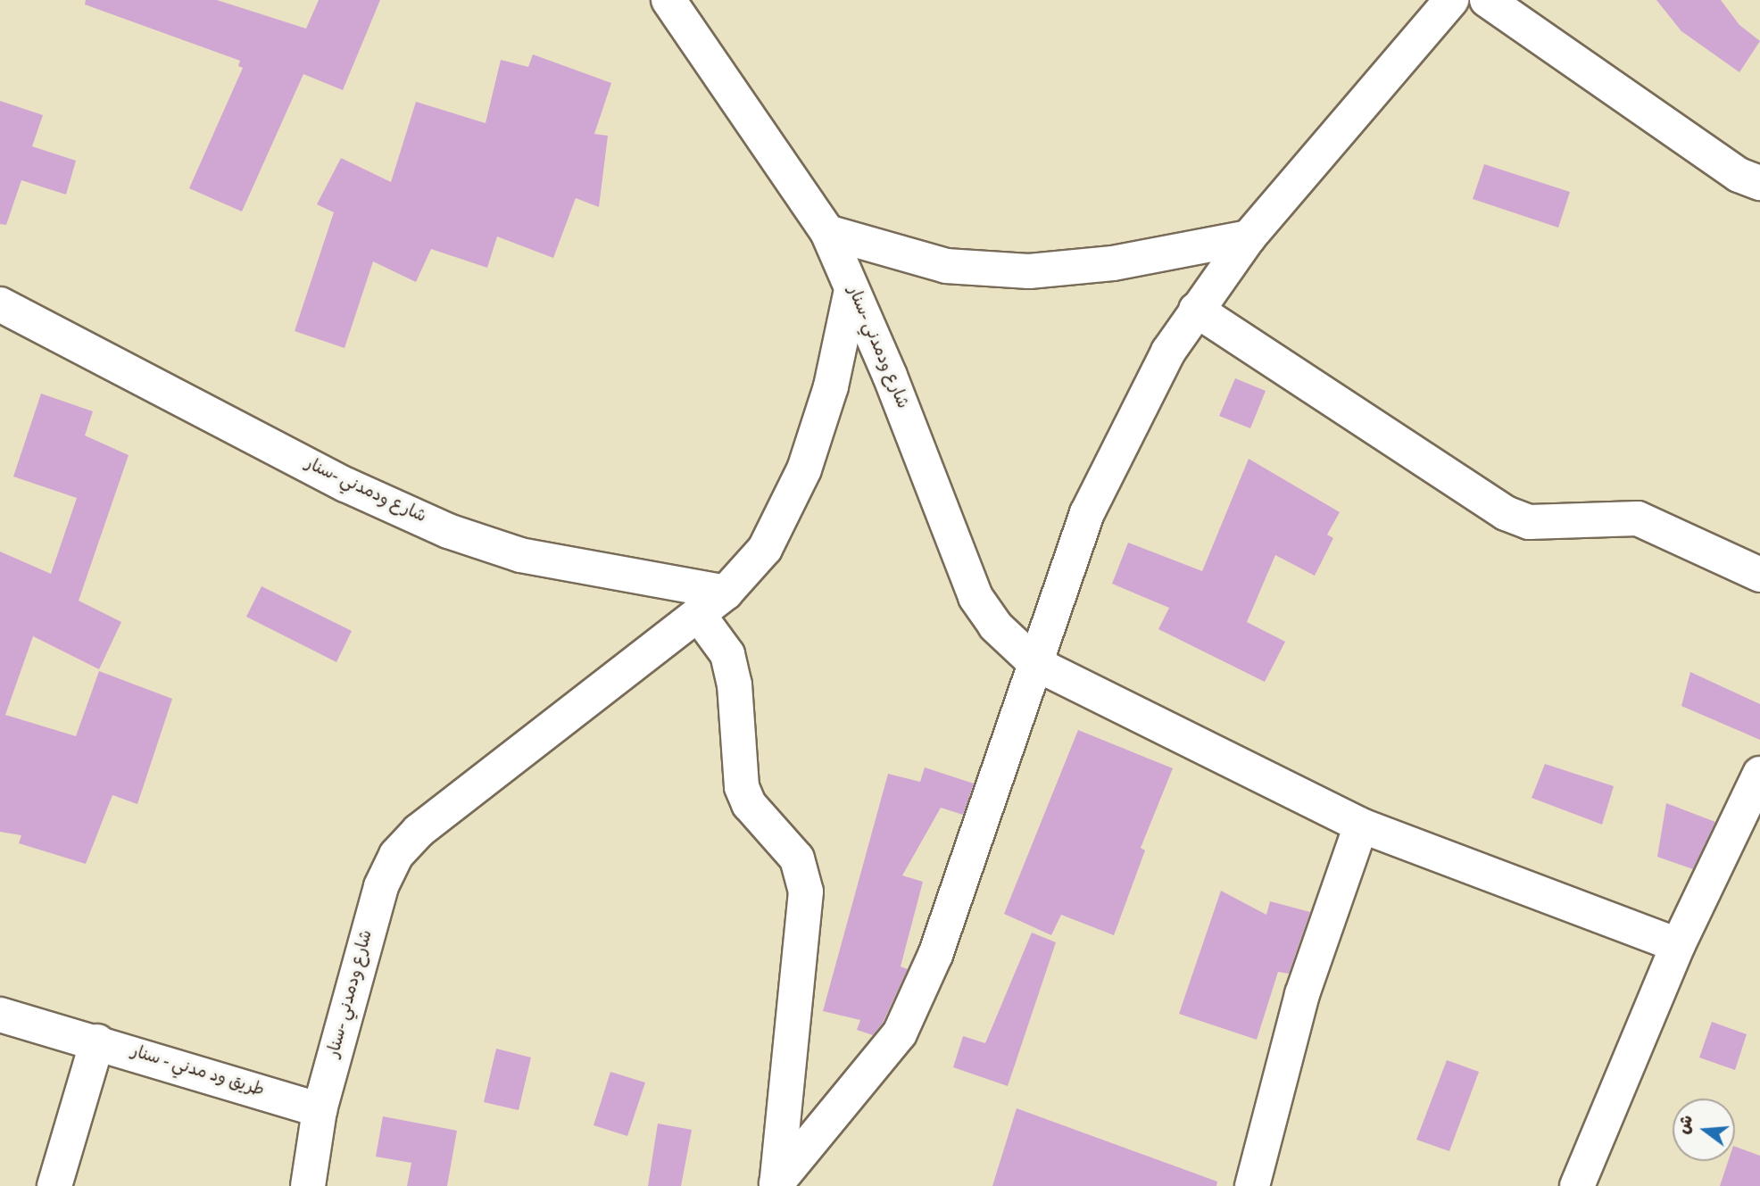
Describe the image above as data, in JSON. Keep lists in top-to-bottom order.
{
  "streets": {
    "street": ["شارع ودمدني -سنار", "طريق ود مدني - سنار"]
  },
  "crossings": [
    ["شارع ودمدني -سنار", "طريق ود مدني - سنار"]
  ],
  "north": "left"
}
